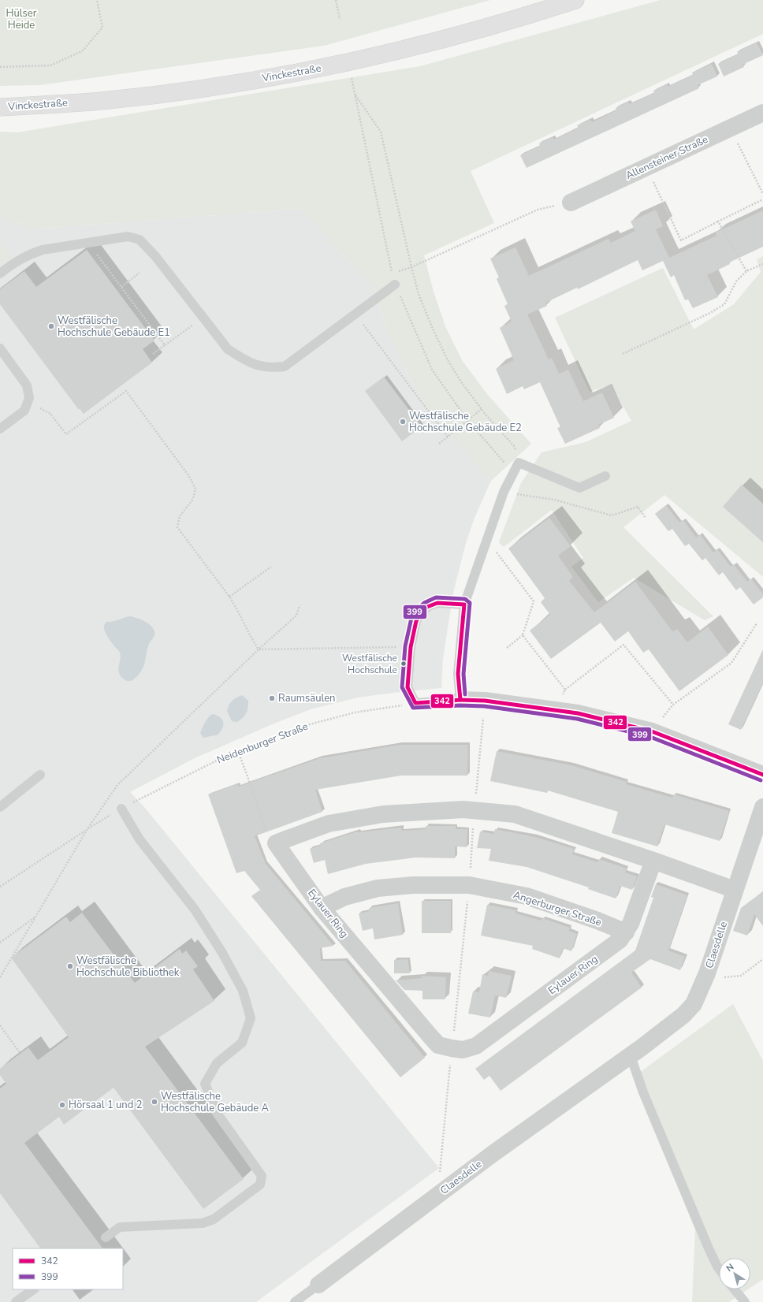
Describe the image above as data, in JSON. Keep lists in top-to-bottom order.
{
  "streets": {
    "main road": ["Vinckestraße"],
    "street": [
      "Allensteiner Straße",
      "Angerburger Straße",
      "Eylauer Ring",
      "Claesdelle"
    ],
    "path": ["Neidenburger Straße"]
  },
  "crossings": [
    ["Angerburger Straße", "Eylauer Ring"]
  ],
  "parks": ["Hülser Heide"],
  "places": [
    "Westfälische Hochschule Gebäude E1",
    "Westfälische Hochschule Gebäude E2",
    "Westfälische Hochschule",
    "Raumsäulen",
    "Westfälische Hochschule Bibliothek",
    "Westfälische Hochschule Gebäude A",
    "Hörsaal 1 und 2"
  ],
  "lines": ["transit line 399", "transit line 342"],
  "legend": ["342", "399"],
  "north": "top left"
}
